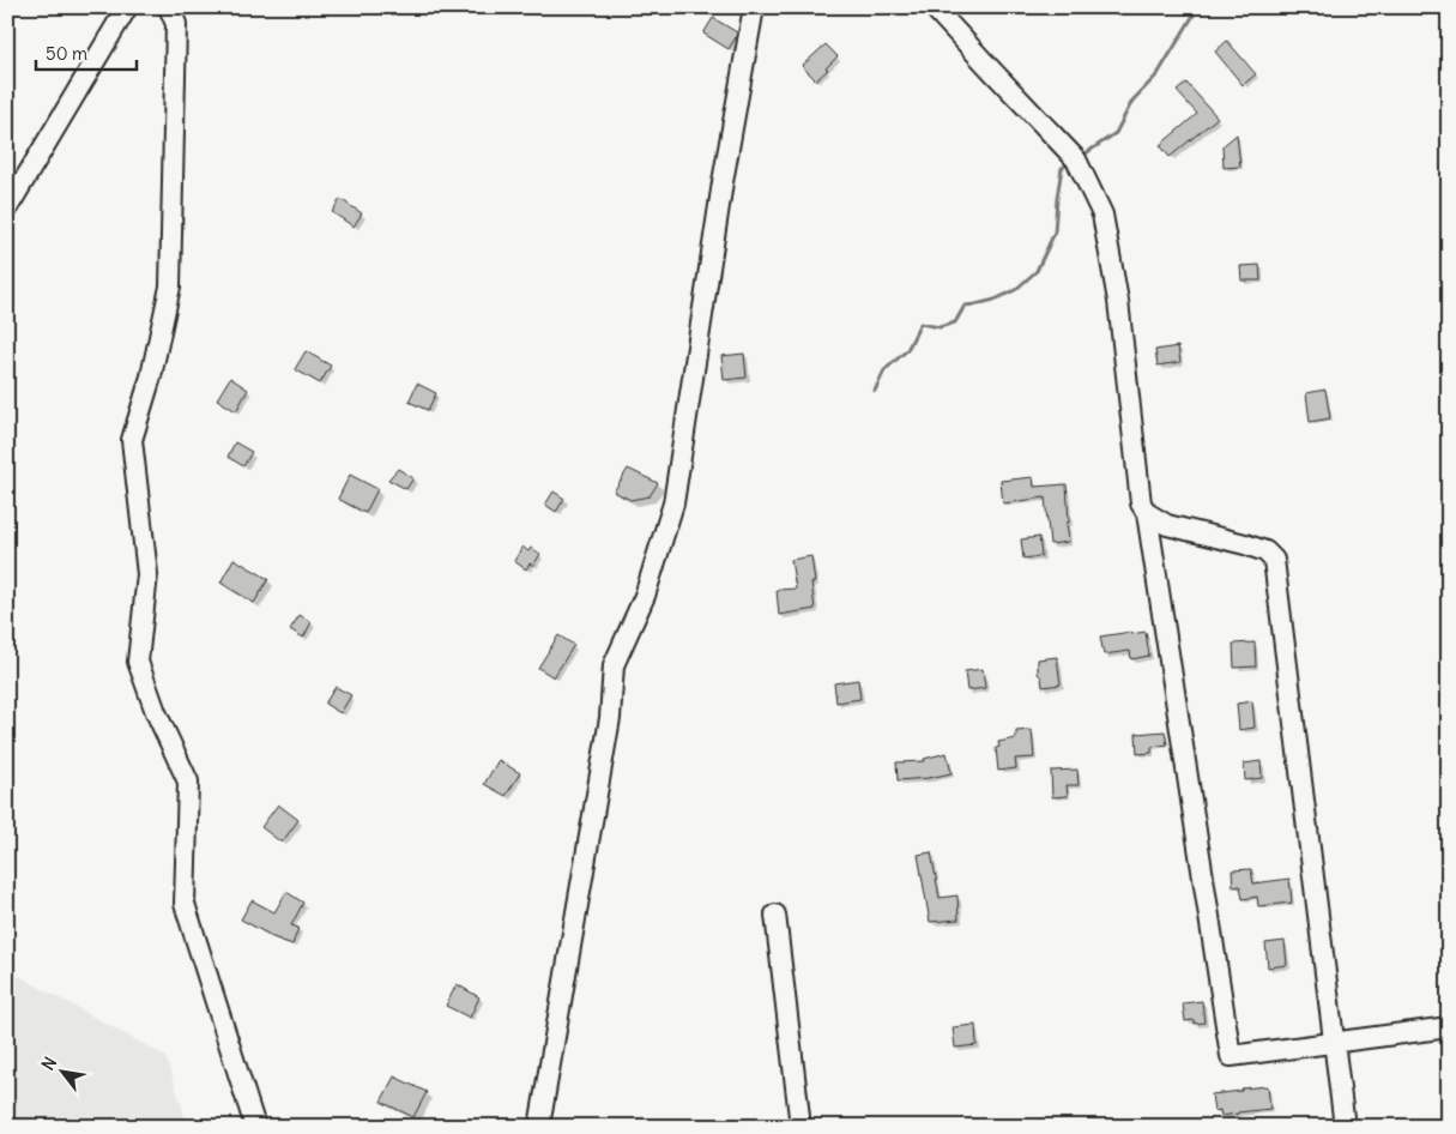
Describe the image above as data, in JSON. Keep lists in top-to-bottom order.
{
  "scale_bar": "50 m",
  "north": "top left"
}
